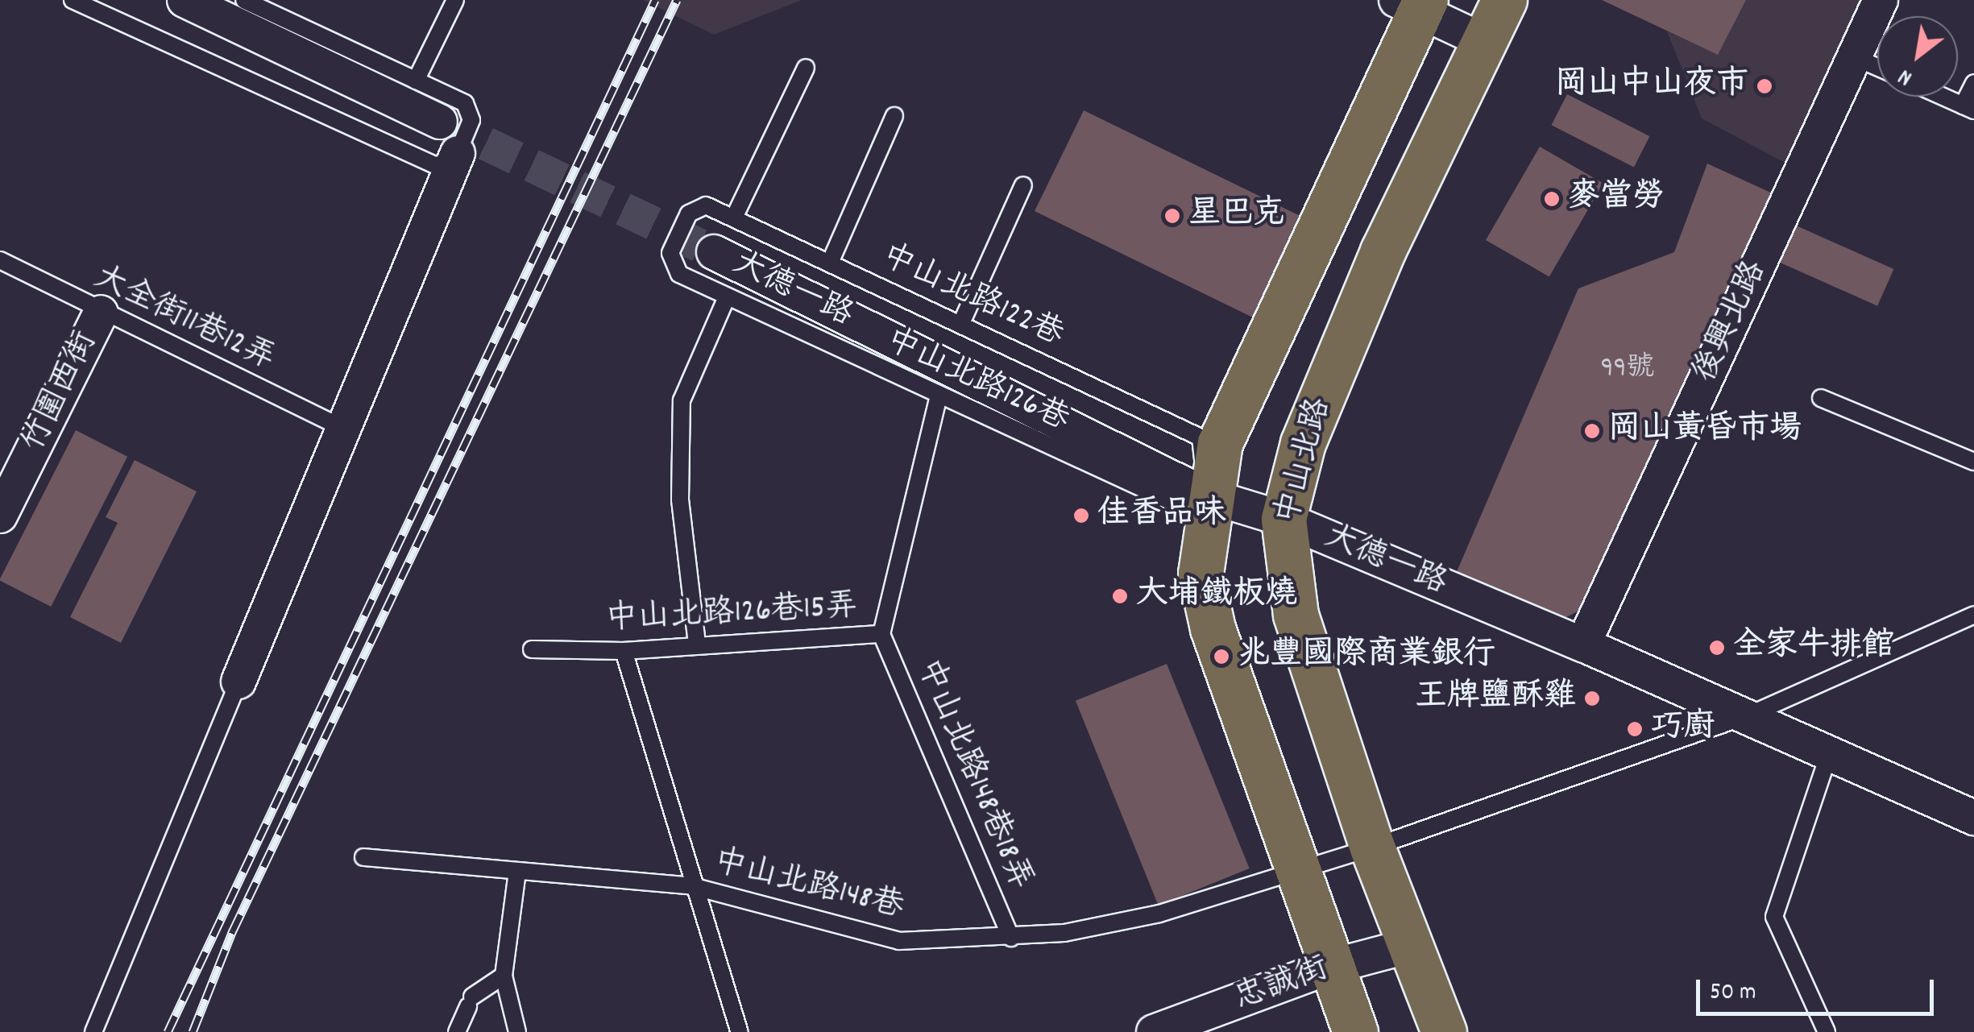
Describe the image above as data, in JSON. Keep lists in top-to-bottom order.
{
  "streets": {
    "main road": ["中山北路"],
    "street": [
      "大德一路",
      "後興北路",
      "竹圍西街",
      "忠誠街"
    ],
    "lane": [
      "中山北路122巷",
      "大全街11巷12弄",
      "中山北路126巷",
      "中山北路126巷15弄",
      "中山北路148巷18弄",
      "中山北路148巷"
    ]
  },
  "crossings": [
    ["大德一路", "中山北路122巷"],
    ["大德一路", "後興北路"],
    ["大德一路", "中山北路126巷"],
    ["大德一路", "中山北路"],
    ["大德一路", "中山北路148巷"],
    ["中山北路122巷", "中山北路126巷"],
    ["大全街11巷12弄", "竹圍西街"],
    ["中山北路126巷", "中山北路126巷15弄"],
    ["中山北路", "中山北路148巷"],
    ["中山北路", "忠誠街"],
    ["中山北路126巷15弄", "中山北路148巷18弄"],
    ["中山北路148巷18弄", "中山北路148巷"]
  ],
  "places": [
    "岡山中山夜市",
    "麥當勞",
    "星巴克",
    "岡山黃昏市場",
    "佳香品味",
    "大埔鐵板燒",
    "全家牛排館",
    "兆豐國際商業銀行",
    "王牌鹽酥雞",
    "巧廚"
  ],
  "house_numbers": ["99號"],
  "scale_bar": "50 m",
  "north": "bottom left"
}
